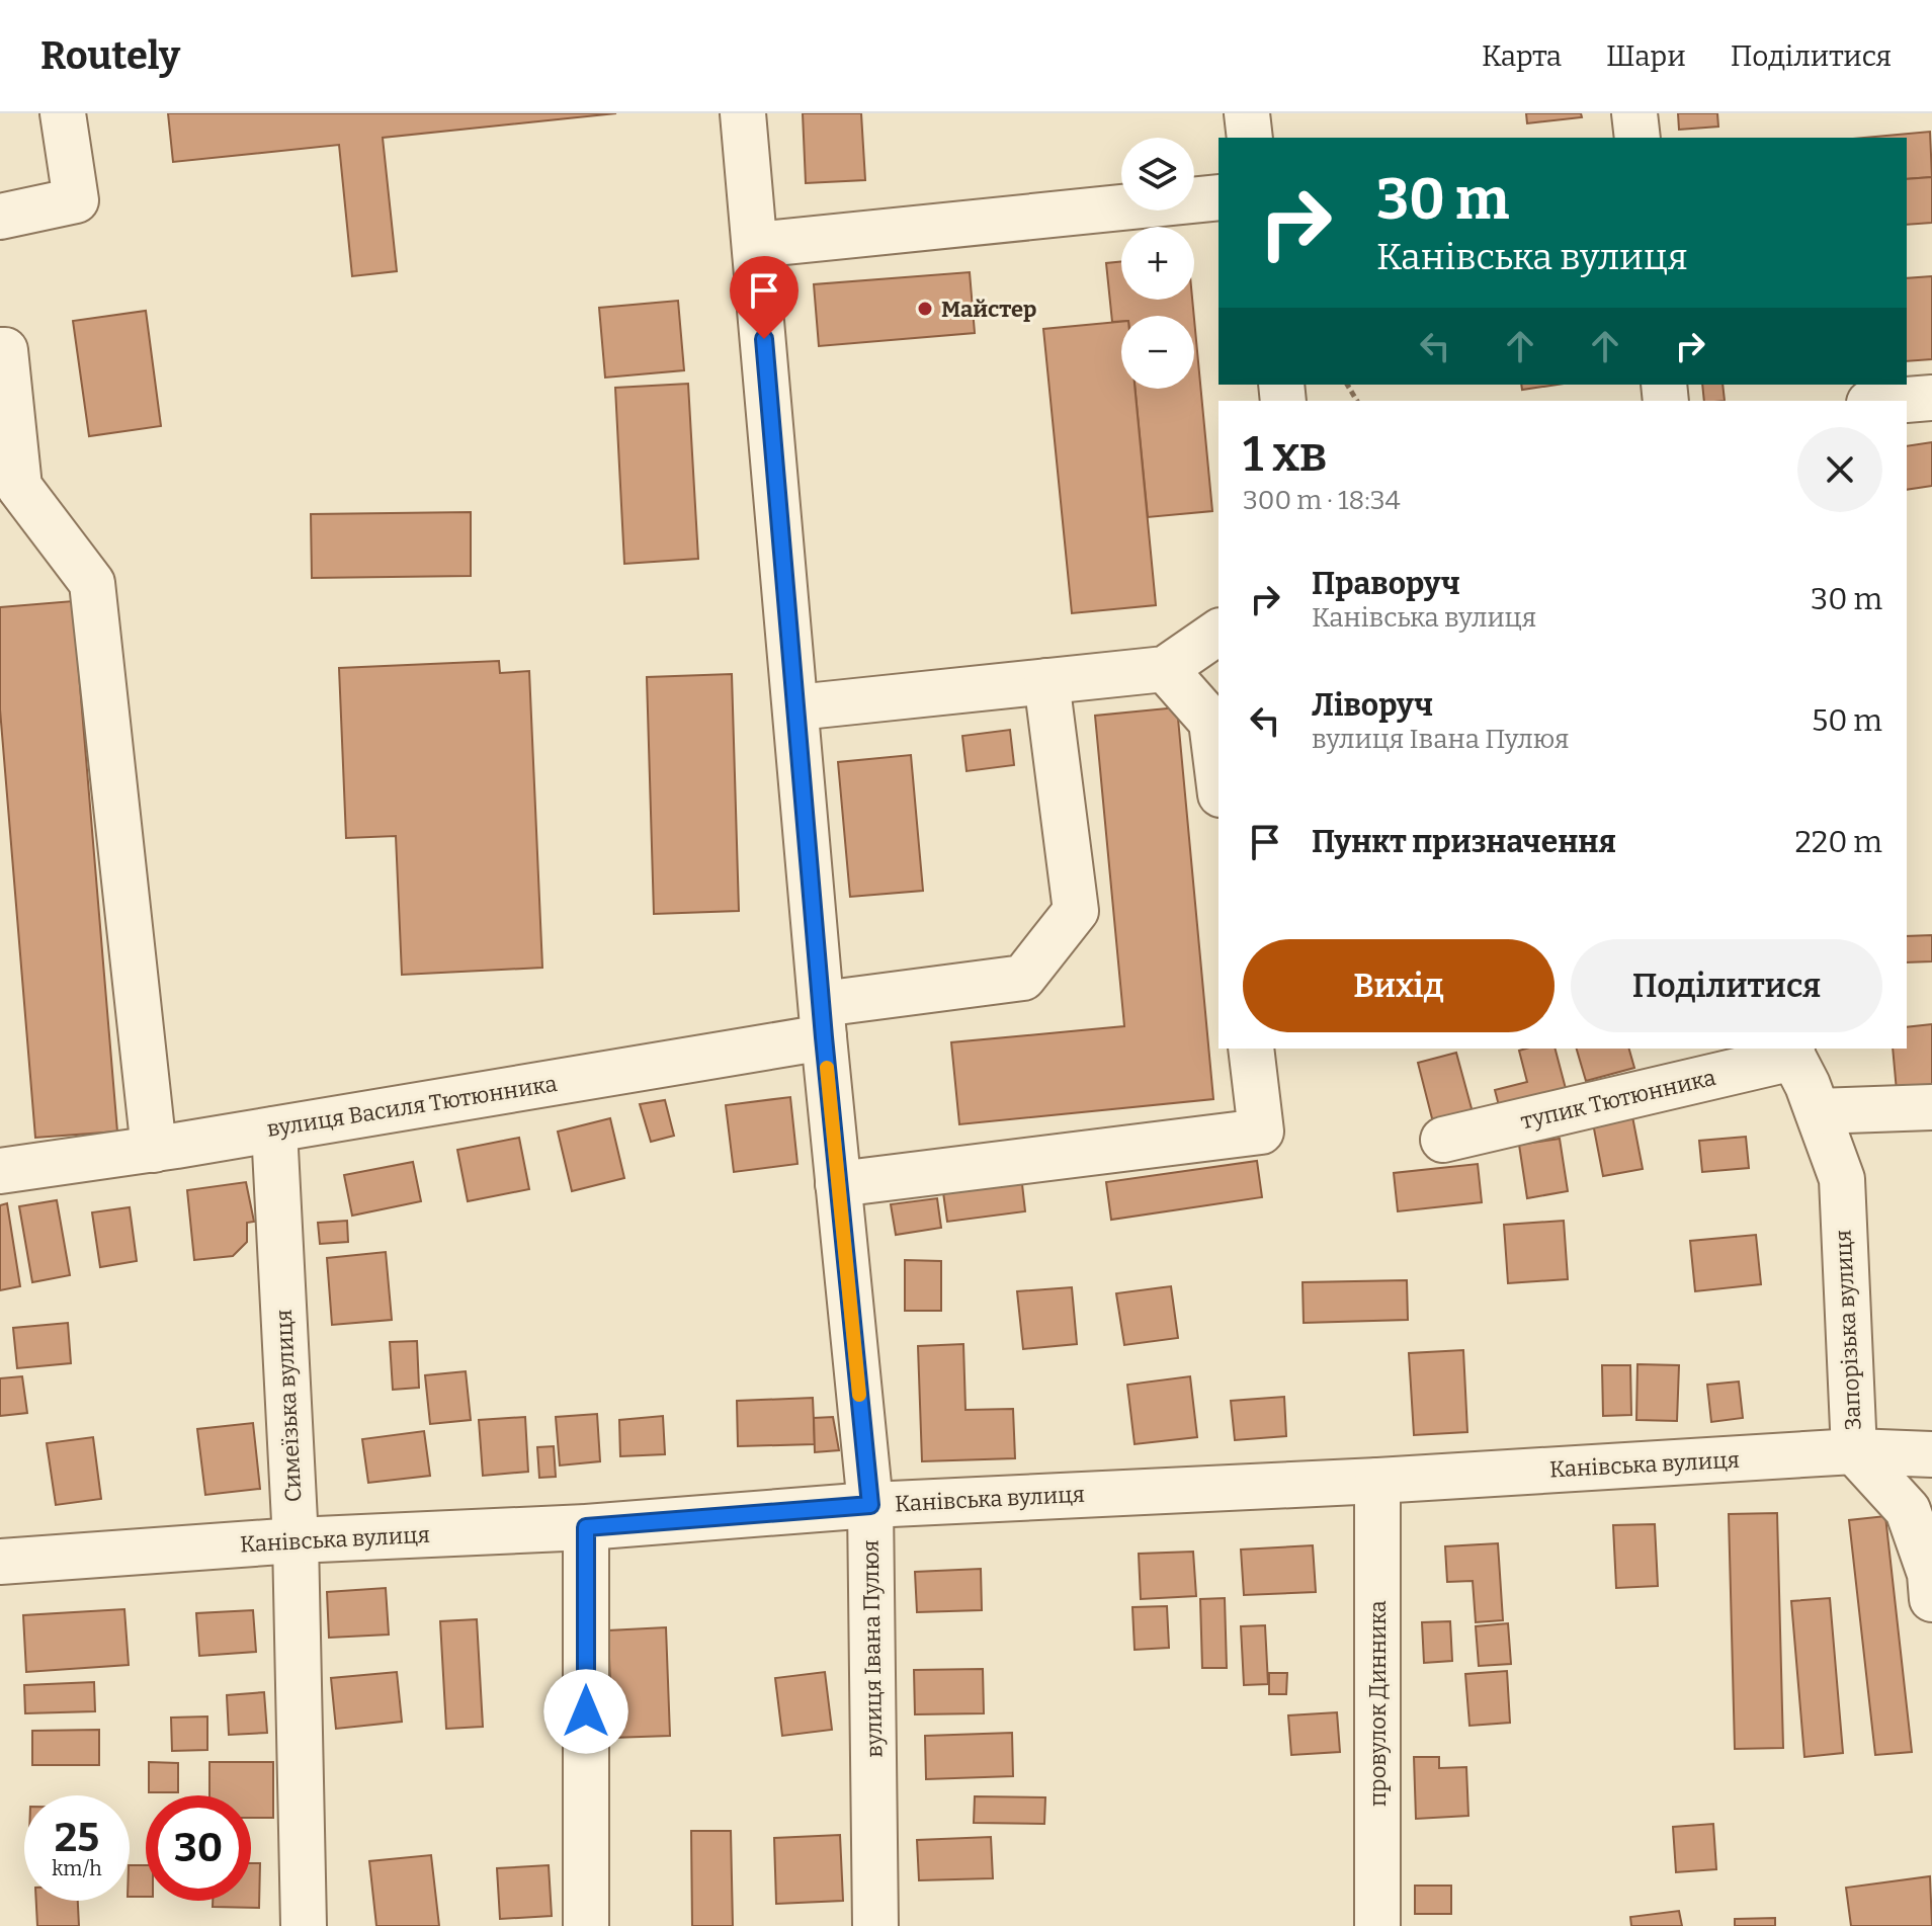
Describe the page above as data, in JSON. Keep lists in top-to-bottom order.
{
  "streets": {
    "street": [
      "тупик Тютюнника",
      "вулиця Василя Тютюнника",
      "Запорізька вулиця",
      "Симеїзька вулиця",
      "Канівська вулиця",
      "вулиця Івана Пулюя",
      "провулок Динника"
    ]
  },
  "crossings": [
    ["тупик Тютюнника", "Запорізька вулиця"],
    ["вулиця Василя Тютюнника", "Симеїзька вулиця"],
    ["вулиця Василя Тютюнника", "вулиця Івана Пулюя"],
    ["Запорізька вулиця", "Канівська вулиця"],
    ["Симеїзька вулиця", "Канівська вулиця"],
    ["Канівська вулиця", "вулиця Івана Пулюя"],
    ["Канівська вулиця", "провулок Динника"]
  ],
  "places": ["Майстер"],
  "page": {
    "header": "Routely",
    "nav": ["Карта", "Шари", "Поділитися"],
    "map_buttons": ["+", "−"],
    "turn": ["30 m", "Канівська вулиця"],
    "heading": ["1 хв", "300 m · 18:34"],
    "list": [
      {
        "name": "Праворуч",
        "note": "Канівська вулиця",
        "value": "30 m"
      },
      {
        "name": "Ліворуч",
        "note": "вулиця Івана Пулюя",
        "value": "50 m"
      },
      {
        "name": "Пункт призначення",
        "value": "220 m"
      }
    ],
    "buttons": ["Вихід", "Поділитися"],
    "speed": "25 km/h",
    "limit": "30"
  }
}
